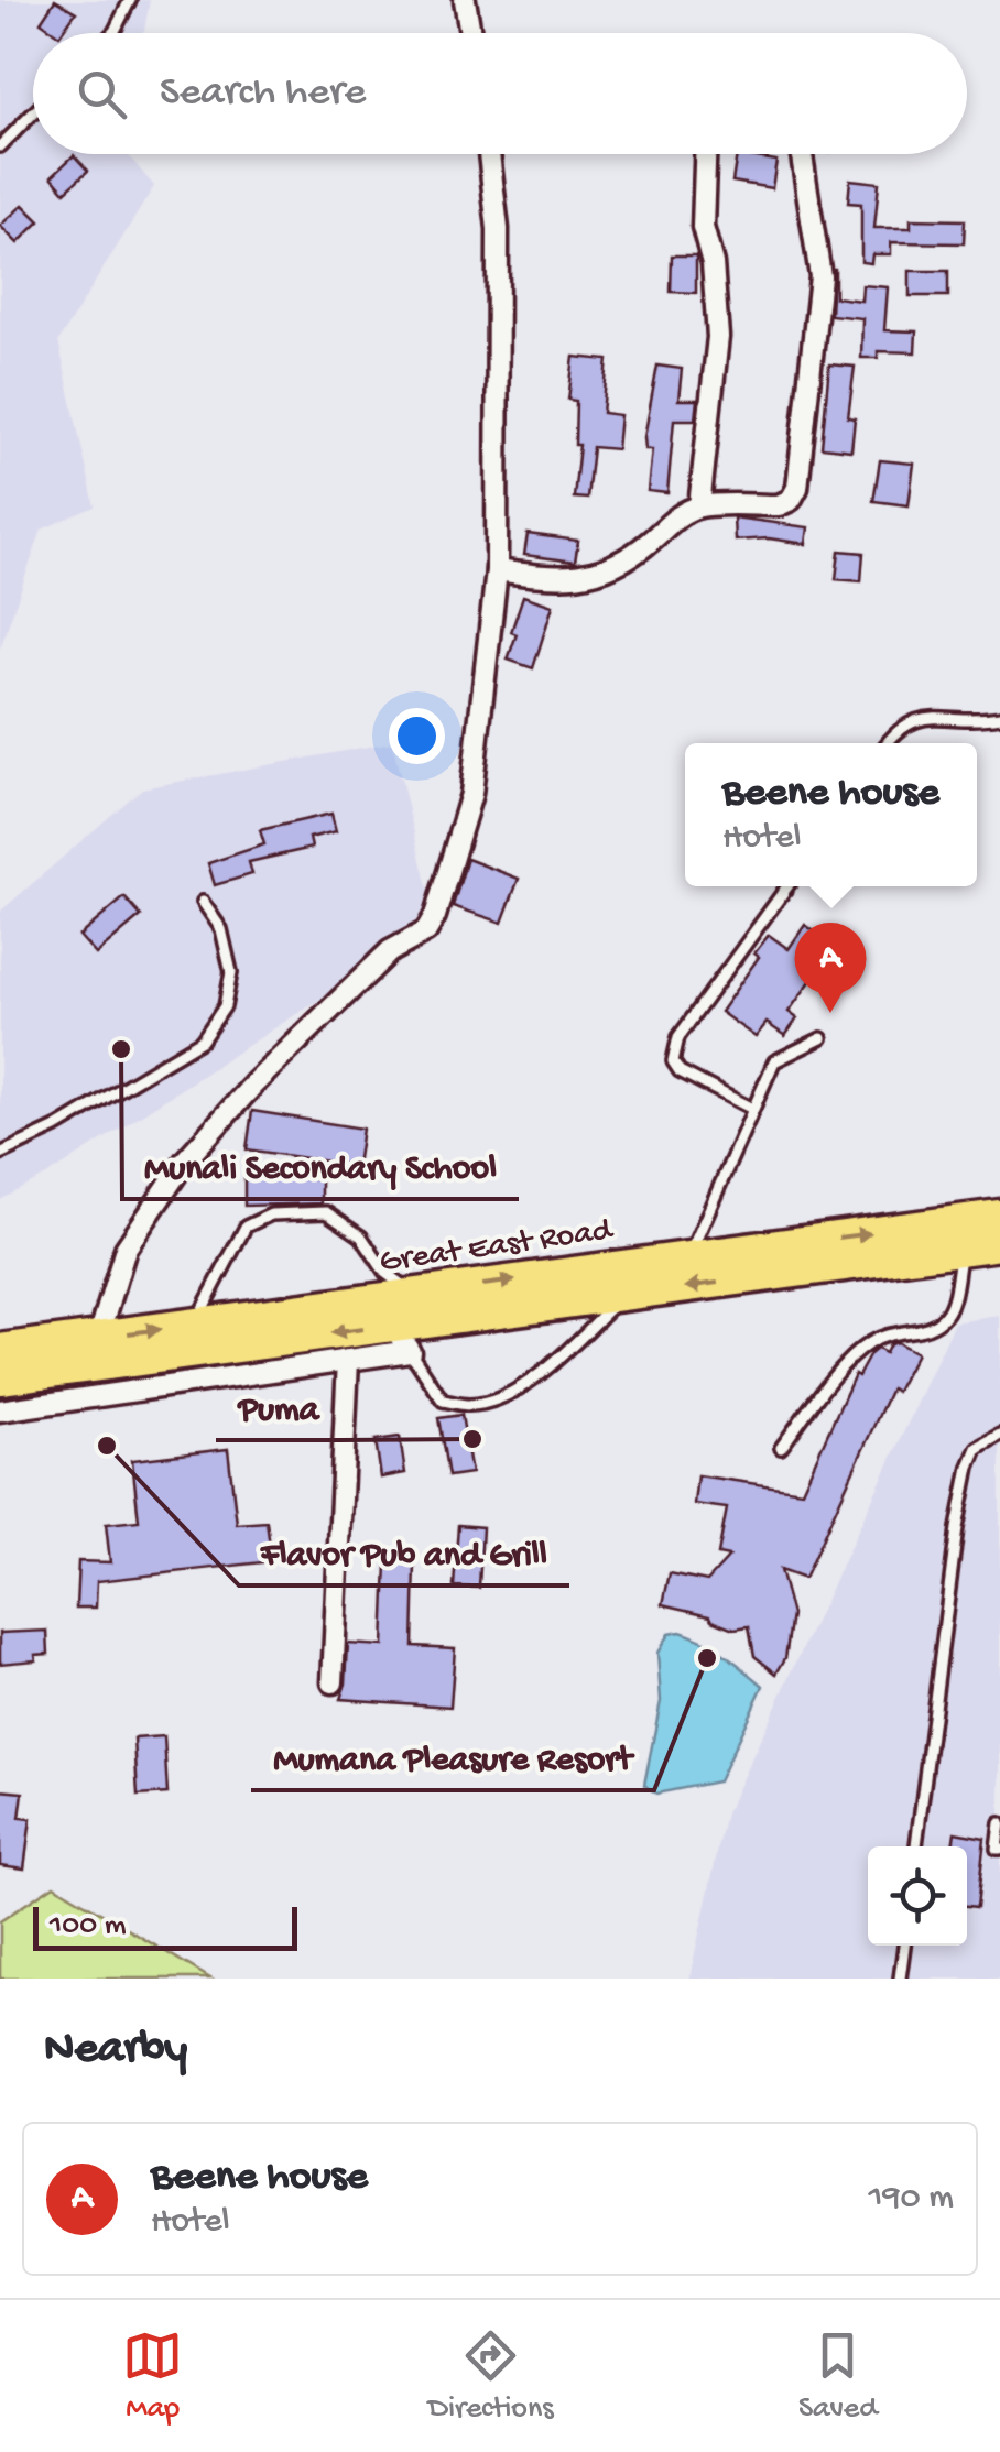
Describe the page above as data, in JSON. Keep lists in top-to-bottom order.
{
  "streets": {
    "main road": ["Great East Road"]
  },
  "places": [
    "Munali Secondary School",
    "Puma",
    "Flavor Pub and Grill",
    "Mumana Pleasure Resort"
  ],
  "scale_bar": "100 m",
  "page": {
    "search": "Search here",
    "popup": ["Beene house", "Hotel"],
    "pins": "A",
    "scale": "100 m",
    "heading": "Nearby",
    "list": [
      {
        "mark": "A",
        "name": "Beene house",
        "note": "Hotel",
        "value": "190 m"
      }
    ],
    "nav": ["Map", "Directions", "Saved"]
  }
}
